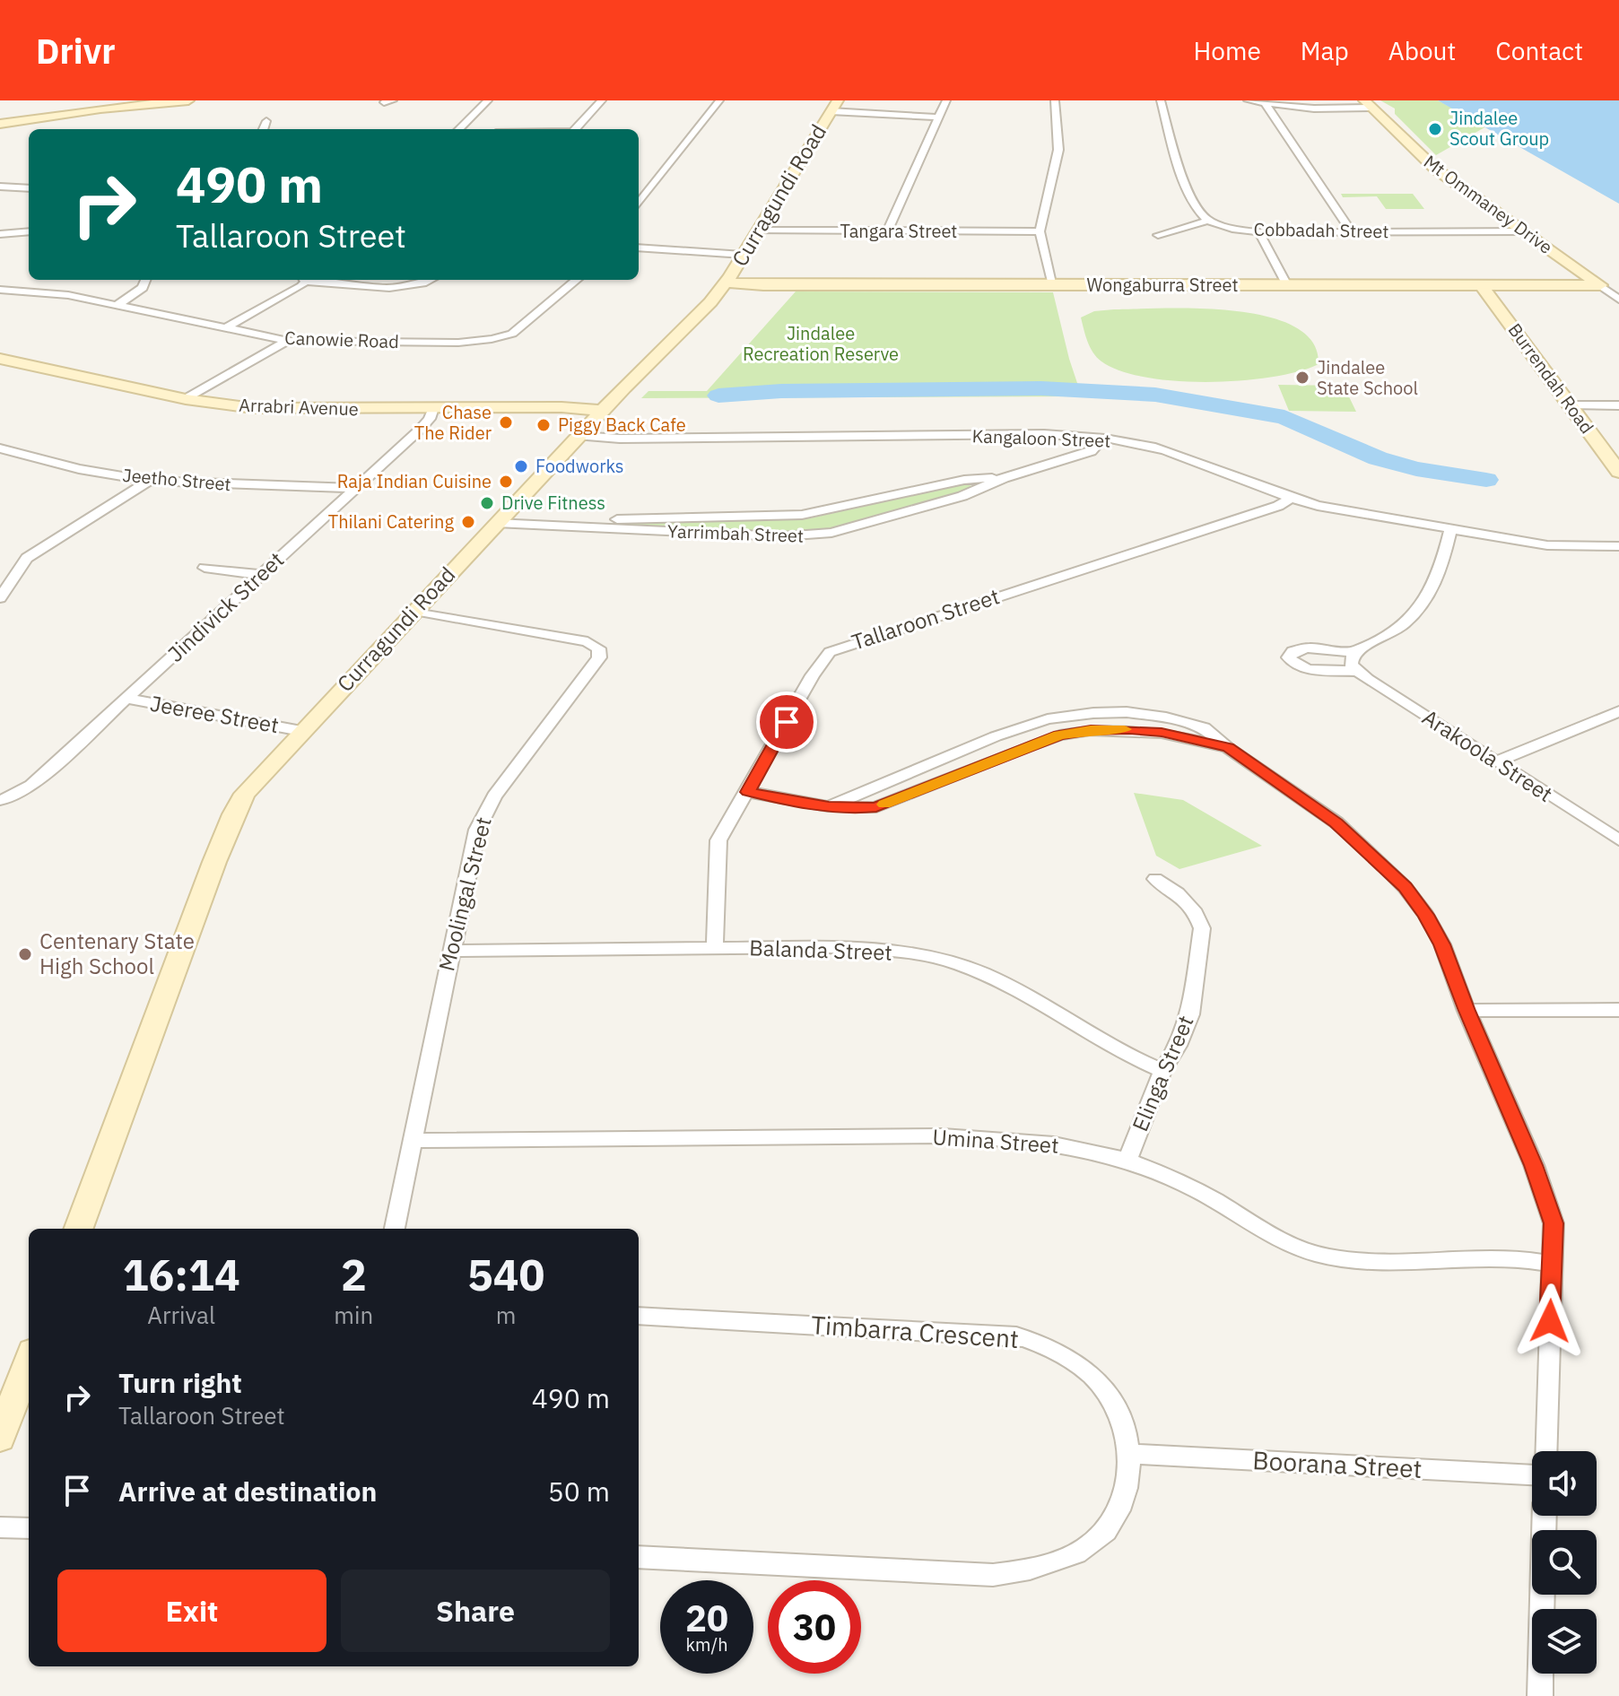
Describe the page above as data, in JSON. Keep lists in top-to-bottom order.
{
  "streets": {
    "street": [
      "Curragundi Road",
      "Mt Ommaney Drive",
      "Cobbadah Street",
      "Tangara Street",
      "Wongaburra Street",
      "Canowie Road",
      "Burrendah Road",
      "Arrabri Avenue",
      "Kangaloon Street",
      "Jeetho Street",
      "Yarrimbah Street",
      "Jindivick Street",
      "Tallaroon Street",
      "Jeeree Street",
      "Arakoola Street",
      "Moolingal Street",
      "Balanda Street",
      "Elinga Street",
      "Umina Street",
      "Timbarra Crescent",
      "Boorana Street"
    ]
  },
  "crossings": [
    ["Curragundi Road", "Tangara Street"],
    ["Curragundi Road", "Wongaburra Street"],
    ["Curragundi Road", "Arrabri Avenue"],
    ["Curragundi Road", "Kangaloon Street"],
    ["Curragundi Road", "Yarrimbah Street"],
    ["Curragundi Road", "Jeeree Street"],
    ["Curragundi Road", "Moolingal Street"],
    ["Mt Ommaney Drive", "Cobbadah Street"],
    ["Mt Ommaney Drive", "Wongaburra Street"],
    ["Wongaburra Street", "Burrendah Road"],
    ["Arrabri Avenue", "Jindivick Street"],
    ["Kangaloon Street", "Yarrimbah Street"],
    ["Kangaloon Street", "Tallaroon Street"],
    ["Jeetho Street", "Jindivick Street"],
    ["Jindivick Street", "Jeeree Street"],
    ["Tallaroon Street", "Balanda Street"],
    ["Moolingal Street", "Balanda Street"],
    ["Moolingal Street", "Umina Street"],
    ["Balanda Street", "Elinga Street"],
    ["Elinga Street", "Umina Street"],
    ["Timbarra Crescent", "Boorana Street"]
  ],
  "parks": ["Jindalee Recreation Reserve"],
  "places": [
    "Jindalee Scout Group",
    "Jindalee State School",
    "Chase The Rider",
    "Piggy Back Cafe",
    "Foodworks",
    "Raja Indian Cuisine",
    "Drive Fitness",
    "Thilani Catering",
    "Centenary State High School"
  ],
  "page": {
    "header": "Drivr",
    "nav": [
      "Home",
      "Map",
      "About",
      "Contact"
    ],
    "turn": ["490 m", "Tallaroon Street"],
    "eta": [
      "16:14",
      "Arrival",
      "2",
      "min",
      "540",
      "m"
    ],
    "list": [
      {
        "name": "Turn right",
        "note": "Tallaroon Street",
        "value": "490 m"
      },
      {
        "name": "Arrive at destination",
        "value": "50 m"
      }
    ],
    "buttons": ["Exit", "Share"],
    "speed": "20 km/h",
    "limit": "30"
  }
}
